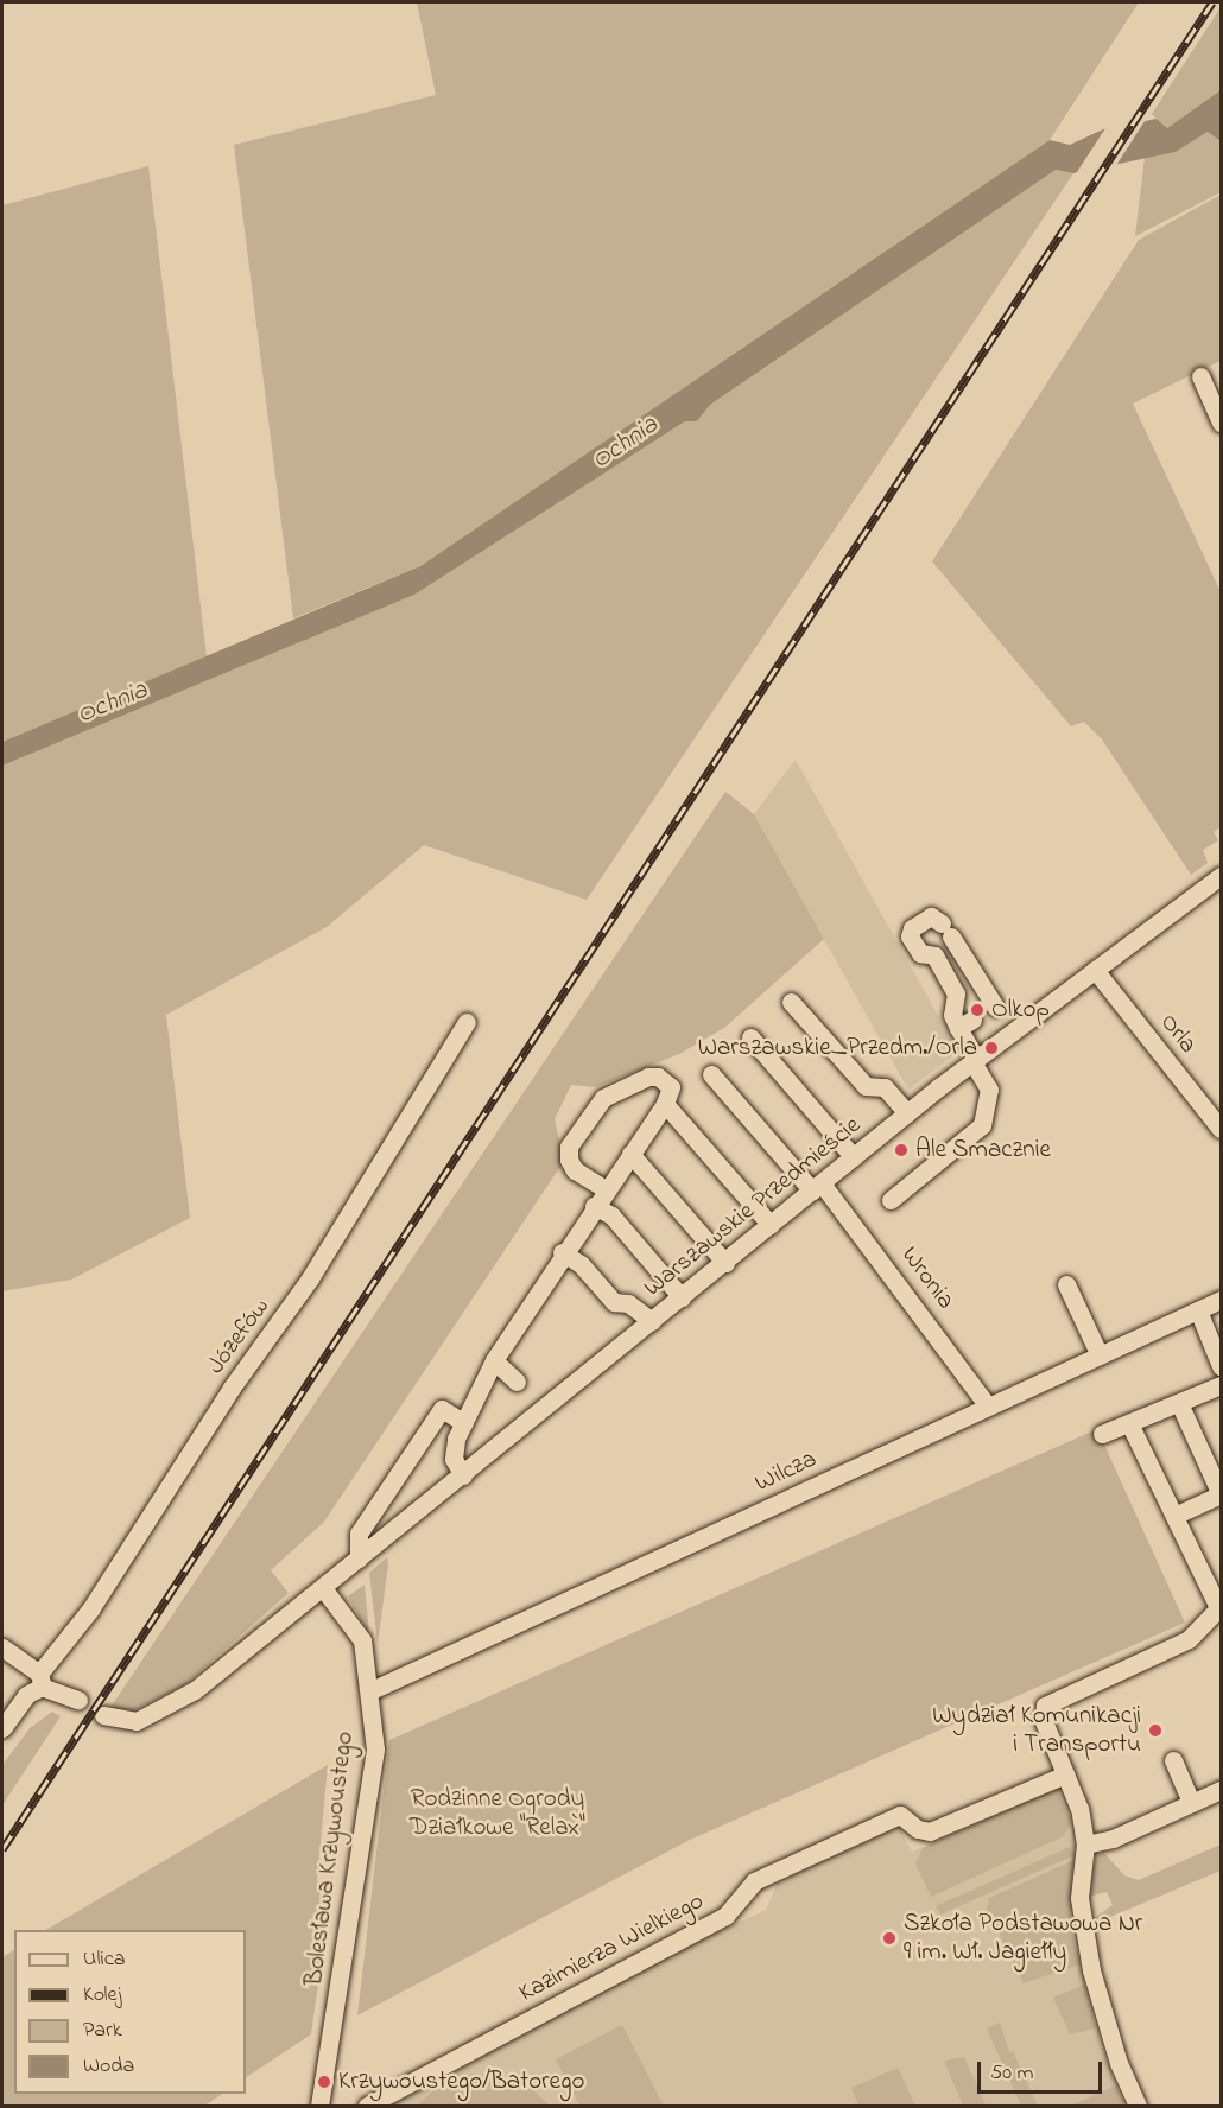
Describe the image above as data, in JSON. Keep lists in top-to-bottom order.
{
  "streets": {
    "street": [
      "Orla",
      "Warszawskie Przedmieście",
      "Wronia",
      "Józefów",
      "Wilcza",
      "Bolesława Krzywoustego",
      "Kazimierza Wielkiego"
    ]
  },
  "crossings": [
    ["Orla", "Warszawskie Przedmieście"],
    ["Warszawskie Przedmieście", "Wronia"],
    ["Warszawskie Przedmieście", "Bolesława Krzywoustego"],
    ["Wronia", "Wilcza"],
    ["Wilcza", "Bolesława Krzywoustego"]
  ],
  "water": ["Ochnia"],
  "parks": ["Rodzinne Ogrody Działkowe \"Relax\""],
  "places": [
    "Olkop",
    "Warszawskie_Przedm./Orla",
    "Ale Smacznie",
    "Wydział Komunikacji i Transportu",
    "Szkoła Podstawowa Nr 9 im. Wł. Jagiełły",
    "Krzywoustego/Batorego"
  ],
  "legend": [
    "Ulica",
    "Kolej",
    "Park",
    "Woda"
  ],
  "scale_bar": "50 m"
}
